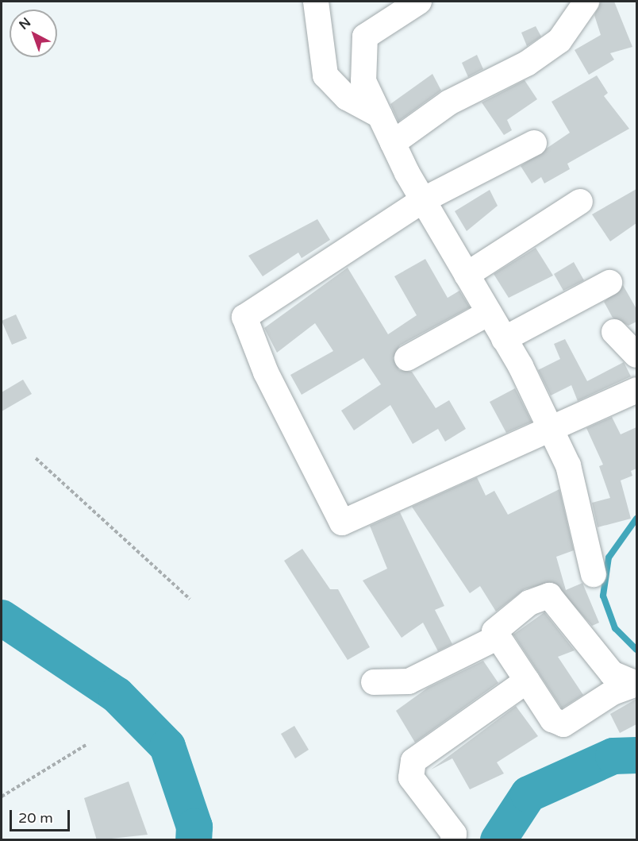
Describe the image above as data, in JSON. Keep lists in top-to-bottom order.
{
  "scale_bar": "20 m",
  "north": "top left"
}
